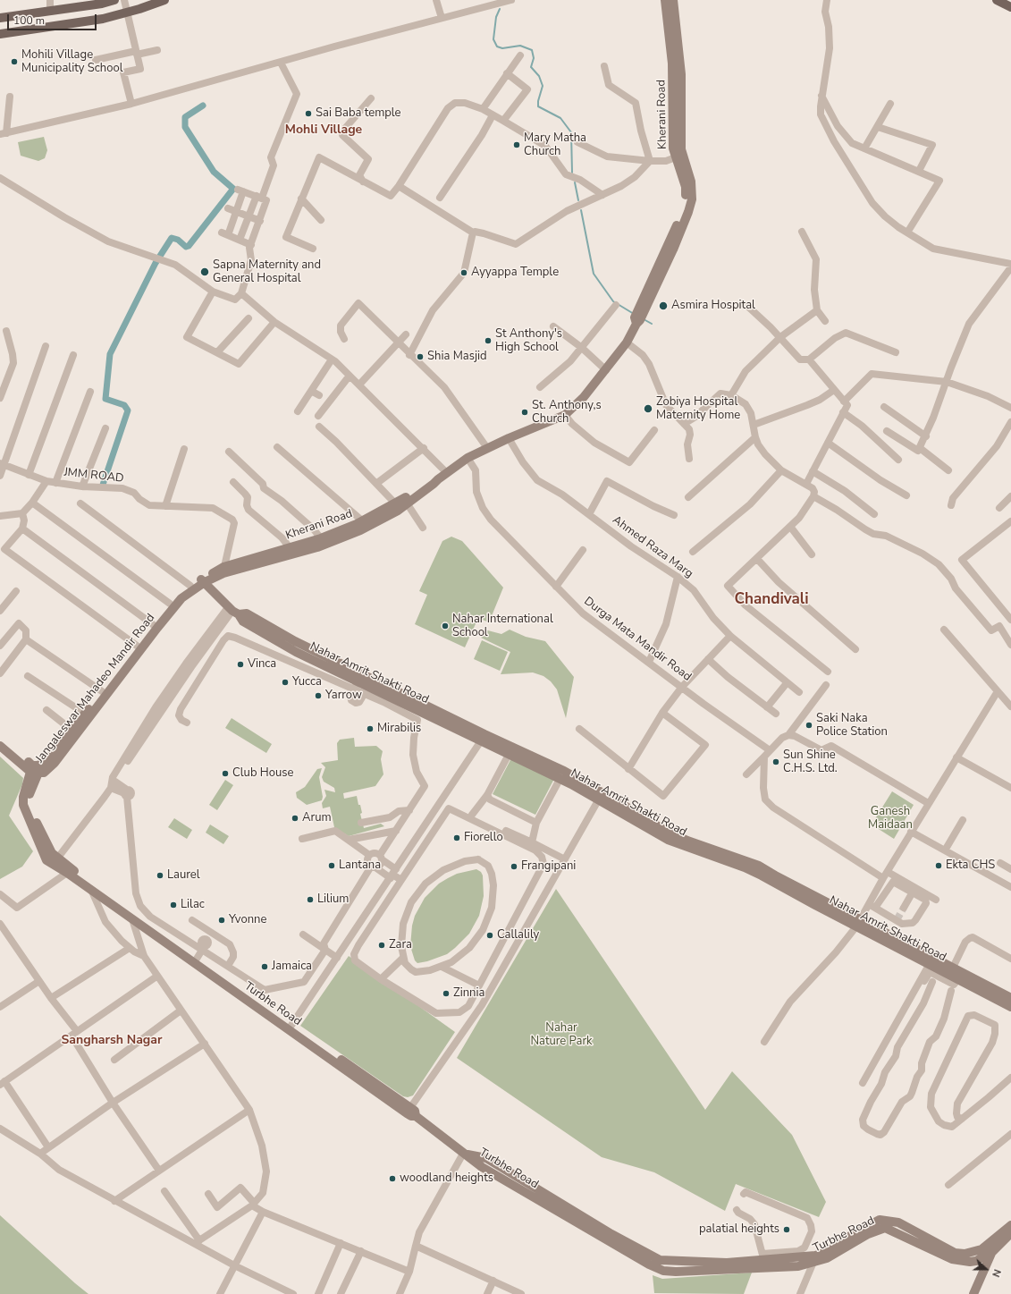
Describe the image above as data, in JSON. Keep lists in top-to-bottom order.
{
  "streets": {
    "street": [
      "Kherani Road",
      "JMM ROAD",
      "Ahmed Raza Marg",
      "Durga Mata Mandir Road",
      "Nahar Amrit Shakti Road",
      "Jangaleswar Mahadeo Mandir Road",
      "Turbhe Road"
    ]
  },
  "crossings": [
    ["Kherani Road", "JMM ROAD"],
    ["Kherani Road", "Ahmed Raza Marg"],
    ["Kherani Road", "Durga Mata Mandir Road"],
    ["Kherani Road", "Nahar Amrit Shakti Road"],
    ["Kherani Road", "Jangaleswar Mahadeo Mandir Road"],
    ["Nahar Amrit Shakti Road", "Jangaleswar Mahadeo Mandir Road"]
  ],
  "districts": ["Mohli Village", "Chandivali", "Sangharsh Nagar"],
  "parks": ["Ganesh Maidaan", "Nahar Nature Park"],
  "places": [
    "Mohili Village Municipality School",
    "Sai Baba temple",
    "Mary Matha Church",
    "Sapna Maternity and General Hospital",
    "Ayyappa Temple",
    "Asmira Hospital",
    "St Anthony's High School",
    "Shia Masjid",
    "Zobiya Hospital Maternity Home",
    "St. Anthony,s Church",
    "Nahar International School",
    "Vinca",
    "Yucca",
    "Yarrow",
    "Saki Naka Police Station",
    "Mirabilis",
    "Sun Shine C.H.S. Ltd.",
    "Club House",
    "Arum",
    "Fiorello",
    "Lantana",
    "Ekta CHS",
    "Frangipani",
    "Laurel",
    "Lilium",
    "Lilac",
    "Yvonne",
    "Callalily",
    "Zara",
    "Jamaica",
    "Zinnia",
    "woodland heights",
    "palatial heights"
  ],
  "scale_bar": "100 m",
  "north": "right"
}
